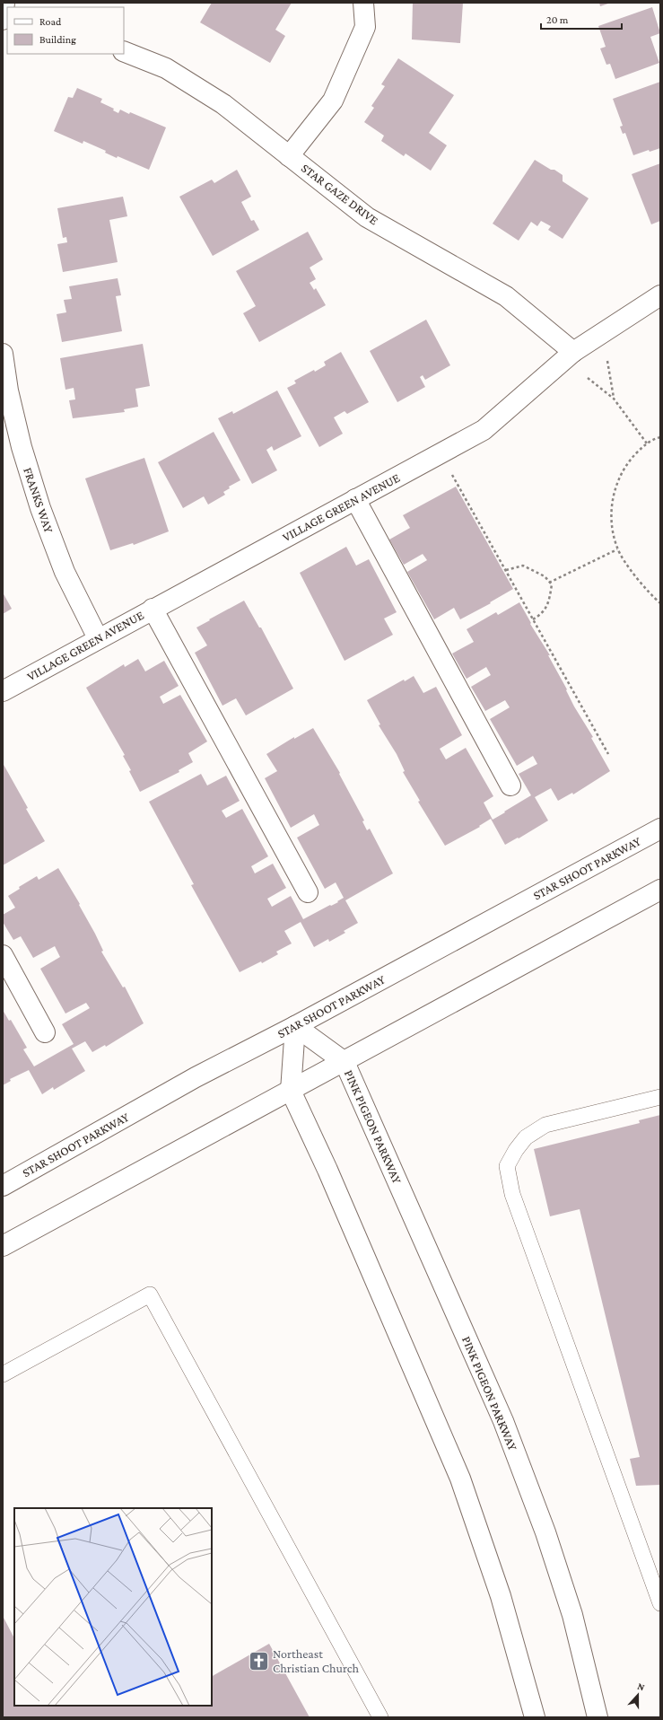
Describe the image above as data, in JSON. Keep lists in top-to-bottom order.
{
  "streets": {
    "street": [
      "STAR GAZE DRIVE",
      "FRANKS WAY",
      "VILLAGE GREEN AVENUE",
      "STAR SHOOT PARKWAY",
      "PINK PIGEON PARKWAY"
    ]
  },
  "crossings": [
    ["STAR GAZE DRIVE", "VILLAGE GREEN AVENUE"],
    ["FRANKS WAY", "VILLAGE GREEN AVENUE"],
    ["STAR SHOOT PARKWAY", "PINK PIGEON PARKWAY"]
  ],
  "places": {
    "church": ["Northeast Christian Church"]
  },
  "legend": ["Road", "Building"],
  "scale_bar": "20 m",
  "north": "top"
}
